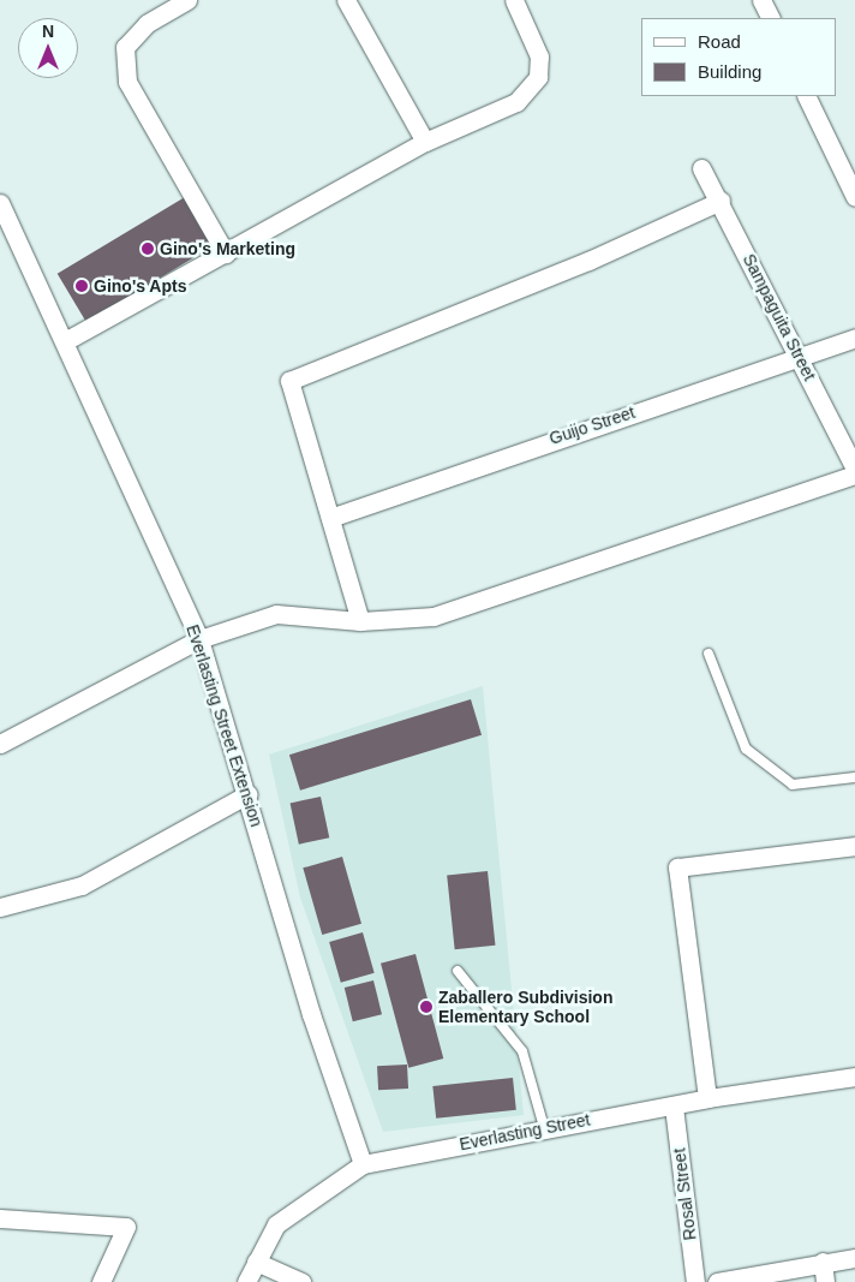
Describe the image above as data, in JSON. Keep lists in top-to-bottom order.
{
  "streets": {
    "street": [
      "Sampaguita Street",
      "Guijo Street",
      "Everlasting Street Extension",
      "Everlasting Street",
      "Rosal Street"
    ]
  },
  "crossings": [
    ["Sampaguita Street", "Guijo Street"],
    ["Everlasting Street Extension", "Everlasting Street"],
    ["Everlasting Street", "Rosal Street"]
  ],
  "places": ["Gino's Marketing", "Gino's Apts", "Zaballero Subdivision Elementary School"],
  "legend": ["Road", "Building"],
  "north": "top"
}
